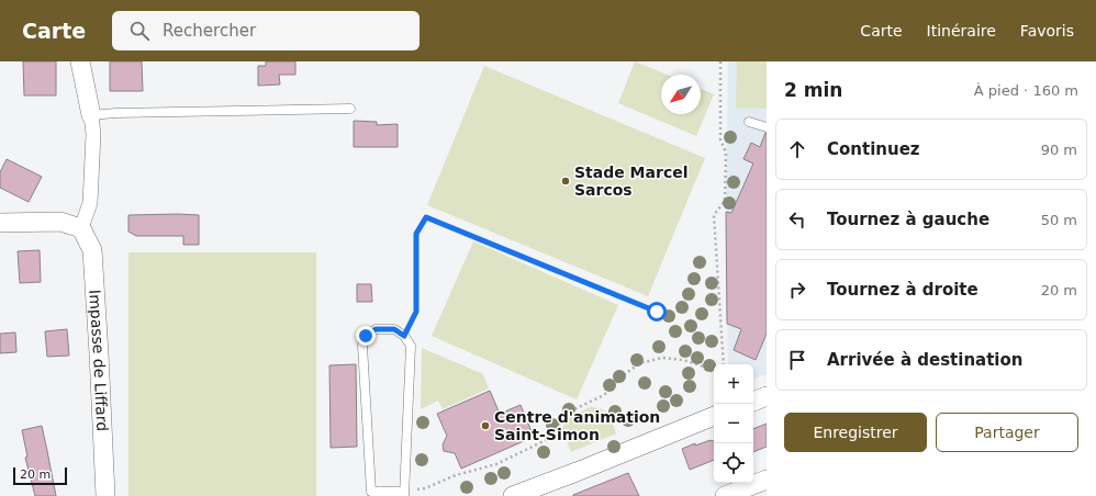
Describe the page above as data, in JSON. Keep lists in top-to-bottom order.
{
  "streets": {
    "street": ["Impasse de Liffard"]
  },
  "places": ["Stade Marcel Sarcos", "Centre d'animation Saint-Simon"],
  "scale_bar": "20 m",
  "north": "bottom left",
  "page": {
    "header": "Carte",
    "search": "Rechercher",
    "nav": ["Carte", "Itinéraire", "Favoris"],
    "heading": ["2 min", "À pied · 160 m"],
    "list": [
      ["Continuez", "90 m"],
      ["Tournez à gauche", "50 m"],
      ["Tournez à droite", "20 m"],
      "Arrivée à destination"
    ],
    "map_buttons": ["+", "−"],
    "buttons": ["Enregistrer", "Partager"],
    "scale": "20 m"
  }
}
